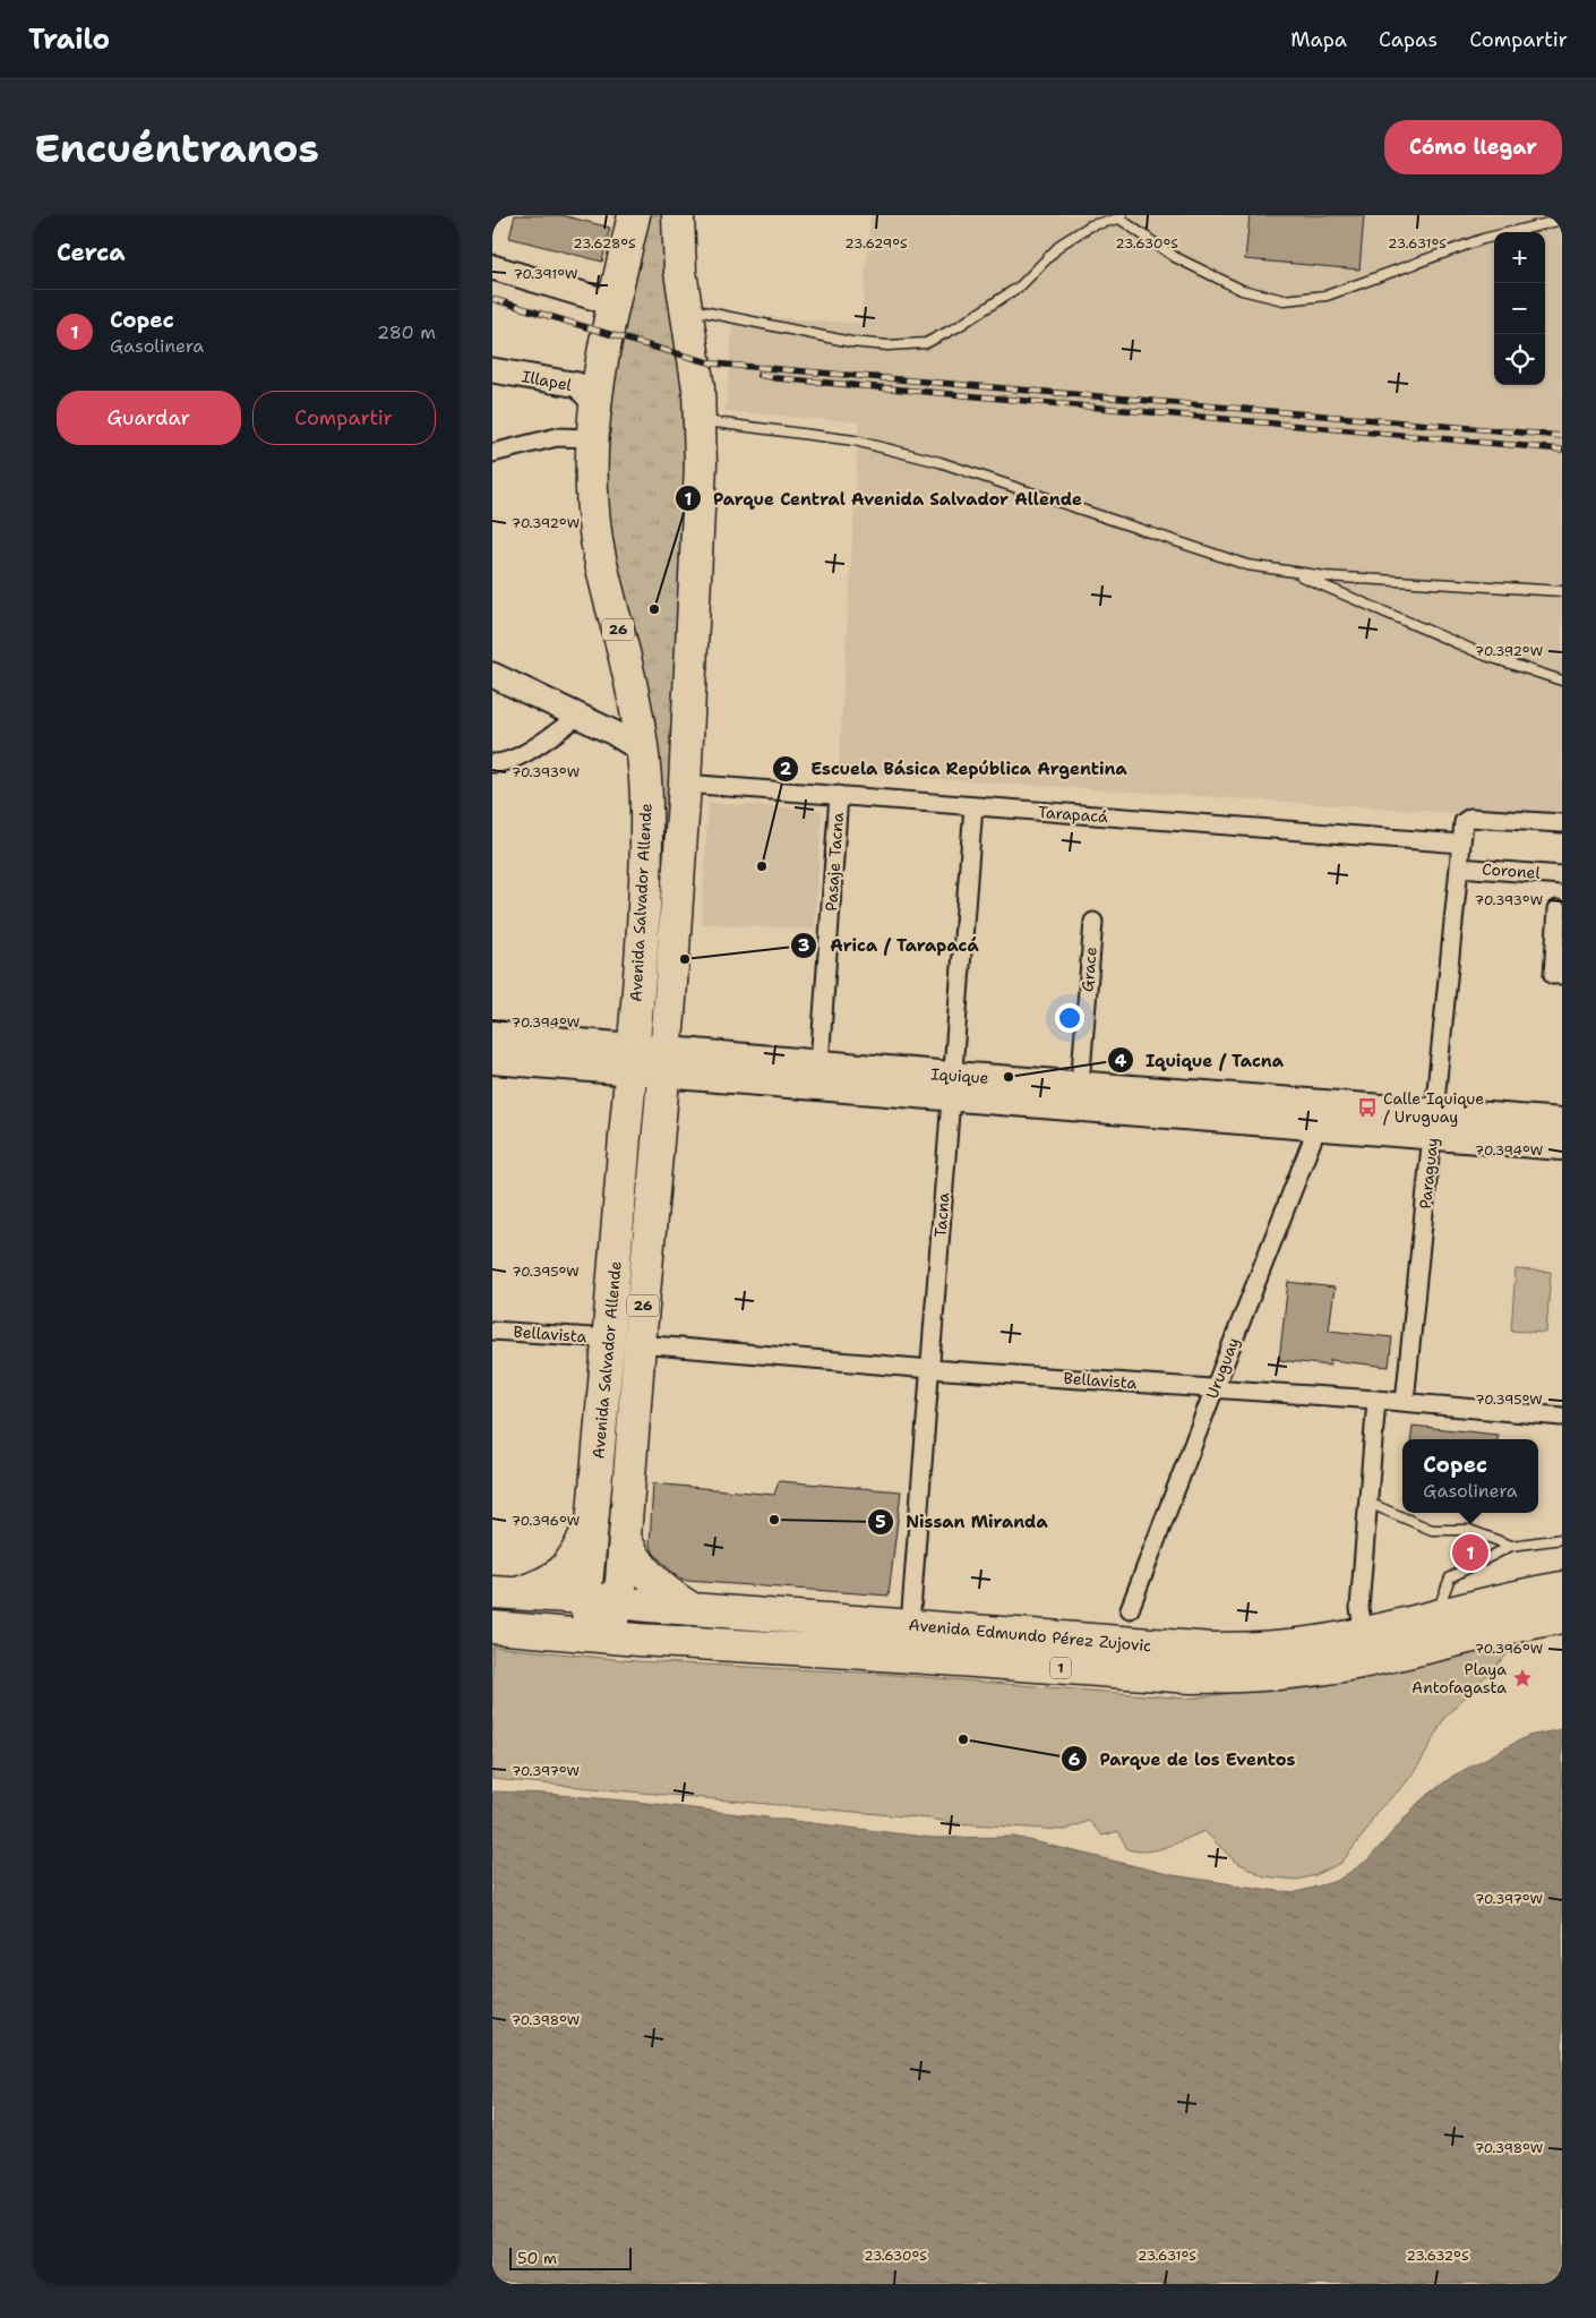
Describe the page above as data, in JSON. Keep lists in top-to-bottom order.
{
  "streets": {
    "highway": [
      "26",
      "Avenida Salvador Allende",
      "Avenida Edmundo Pérez Zujovic",
      "1"
    ],
    "main road": ["Iquique"],
    "street": [
      "Illapel",
      "Tarapacá",
      "Pasaje Tacna",
      "Coronel",
      "Grace",
      "Paraguay",
      "Tacna",
      "Bellavista",
      "Uruguay"
    ]
  },
  "crossings": [
    ["Illapel", "Avenida Salvador Allende"],
    ["Tarapacá", "Pasaje Tacna"],
    ["Tarapacá", "Avenida Salvador Allende"],
    ["Tarapacá", "Paraguay"],
    ["Tarapacá", "Tacna"],
    ["Pasaje Tacna", "Iquique"],
    ["Coronel", "Paraguay"],
    ["Avenida Salvador Allende", "Iquique"],
    ["Avenida Salvador Allende", "Bellavista"],
    ["Avenida Salvador Allende", "Avenida Edmundo Pérez Zujovic"],
    ["Grace", "Iquique"],
    ["Iquique", "Paraguay"],
    ["Iquique", "Tacna"],
    ["Iquique", "Uruguay"],
    ["Paraguay", "Bellavista"],
    ["Tacna", "Bellavista"],
    ["Tacna", "Avenida Edmundo Pérez Zujovic"],
    ["Bellavista", "Uruguay"]
  ],
  "places": {
    "other": [
      "Parque Central Avenida Salvador Allende",
      "Escuela Básica República Argentina",
      "Arica / Tarapacá",
      "Iquique / Tacna",
      "Nissan Miranda",
      "Parque de los Eventos"
    ],
    "bus stop": ["Calle Iquique / Uruguay"],
    "place": ["Playa Antofagasta"]
  },
  "scale_bar": "50 m",
  "page": {
    "header": "Trailo",
    "nav": ["Mapa", "Capas", "Compartir"],
    "buttons": [
      "Cómo llegar",
      ["Guardar", "Compartir"]
    ],
    "title": "Encuéntranos",
    "heading": "Cerca",
    "map_buttons": ["+", "−"],
    "list": [
      {
        "mark": "1",
        "name": "Copec",
        "note": "Gasolinera",
        "value": "280 m"
      }
    ],
    "popup": ["Copec", "Gasolinera"],
    "pins": "1",
    "scale": "50 m"
  },
  "coordinates": [
    "23.628°S",
    "23.629°S",
    "23.630°S",
    "23.631°S",
    "70.391°W",
    "70.392°W",
    "70.393°W",
    "70.394°W",
    "70.395°W",
    "70.396°W",
    "70.397°W",
    "70.398°W",
    "23.632°S"
  ]
}
